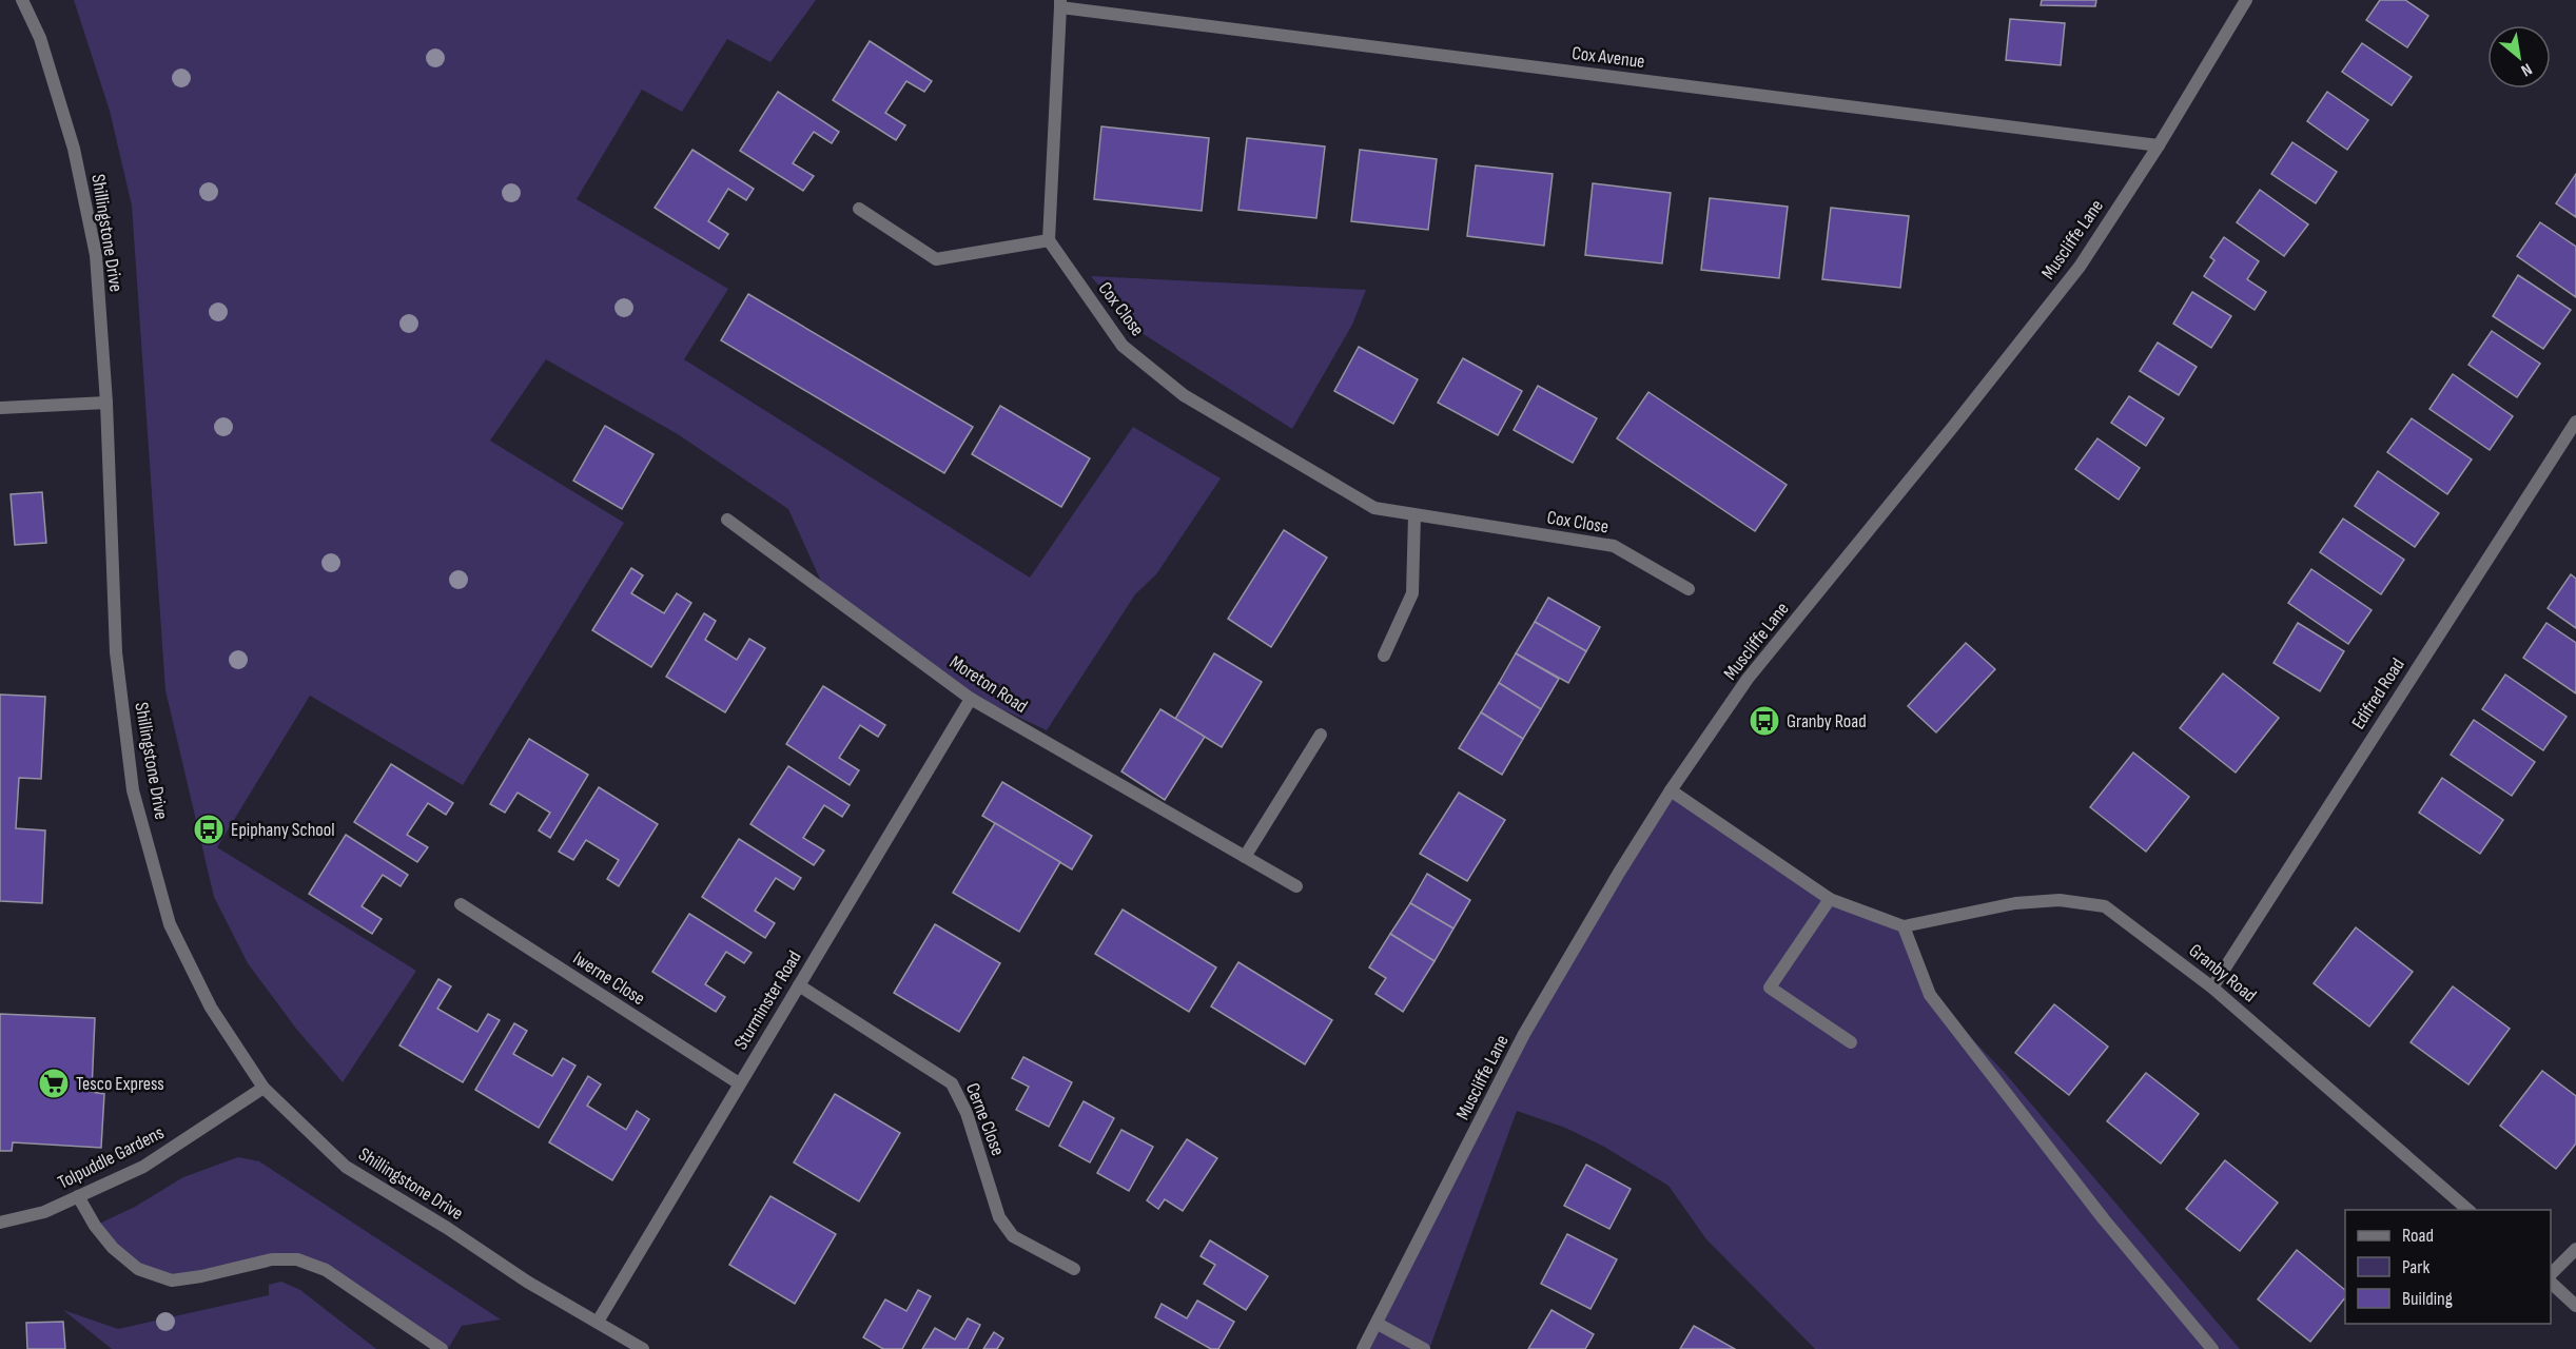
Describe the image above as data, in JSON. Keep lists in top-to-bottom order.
{
  "streets": {
    "street": [
      "Cox Avenue",
      "Shillingstone Drive",
      "Muscliffe Lane",
      "Cox Close",
      "Moreton Road",
      "Edifred Road",
      "Granby Road",
      "Iwerne Close",
      "Sturminster Road",
      "Cerne Close",
      "Tolpuddle Gardens"
    ]
  },
  "crossings": [
    ["Cox Avenue", "Muscliffe Lane"],
    ["Shillingstone Drive", "Sturminster Road"],
    ["Shillingstone Drive", "Tolpuddle Gardens"],
    ["Moreton Road", "Sturminster Road"],
    ["Edifred Road", "Granby Road"],
    ["Iwerne Close", "Sturminster Road"],
    ["Sturminster Road", "Cerne Close"]
  ],
  "places": {
    "bus stop": ["Granby Road", "Epiphany School"],
    "supermarket": ["Tesco Express"]
  },
  "legend": ["Road", "Park", "Building"],
  "north": "bottom right"
}
